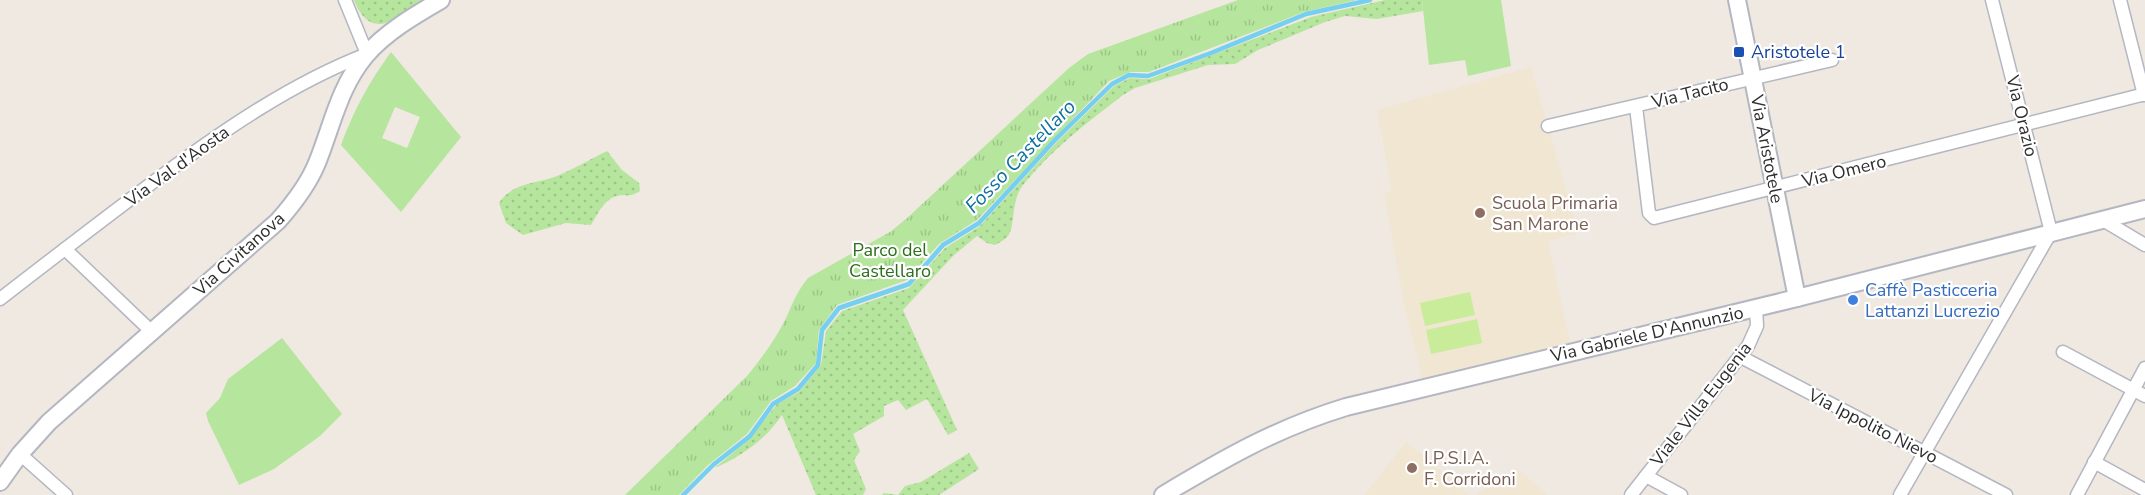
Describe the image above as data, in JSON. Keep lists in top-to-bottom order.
{
  "streets": {
    "main road": ["Via Aristotele", "Via Civitanova", "Via Gabriele D'Annunzio"],
    "street": [
      "Via Tacito",
      "Via Orazio",
      "Via Val d'Aosta",
      "Via Omero",
      "Viale Villa Eugenia",
      "Via Ippolito Nievo"
    ]
  },
  "crossings": [
    ["Via Tacito", "Via Aristotele"],
    ["Via Tacito", "Via Omero"],
    ["Via Orazio", "Via Omero"],
    ["Via Orazio", "Via Gabriele D'Annunzio"],
    ["Via Aristotele", "Via Omero"],
    ["Via Aristotele", "Via Gabriele D'Annunzio"],
    ["Via Val d'Aosta", "Via Civitanova"],
    ["Via Gabriele D'Annunzio", "Viale Villa Eugenia"],
    ["Viale Villa Eugenia", "Via Ippolito Nievo"]
  ],
  "water": ["Fosso Castellaro"],
  "parks": ["Parco del Castellaro"],
  "places": {
    "transit": ["Aristotele 1"],
    "other": ["Scuola Primaria San Marone", "Caffè Pasticceria Lattanzi Lucrezio", "I.P.S.I.A. F. Corridoni"]
  }
}
